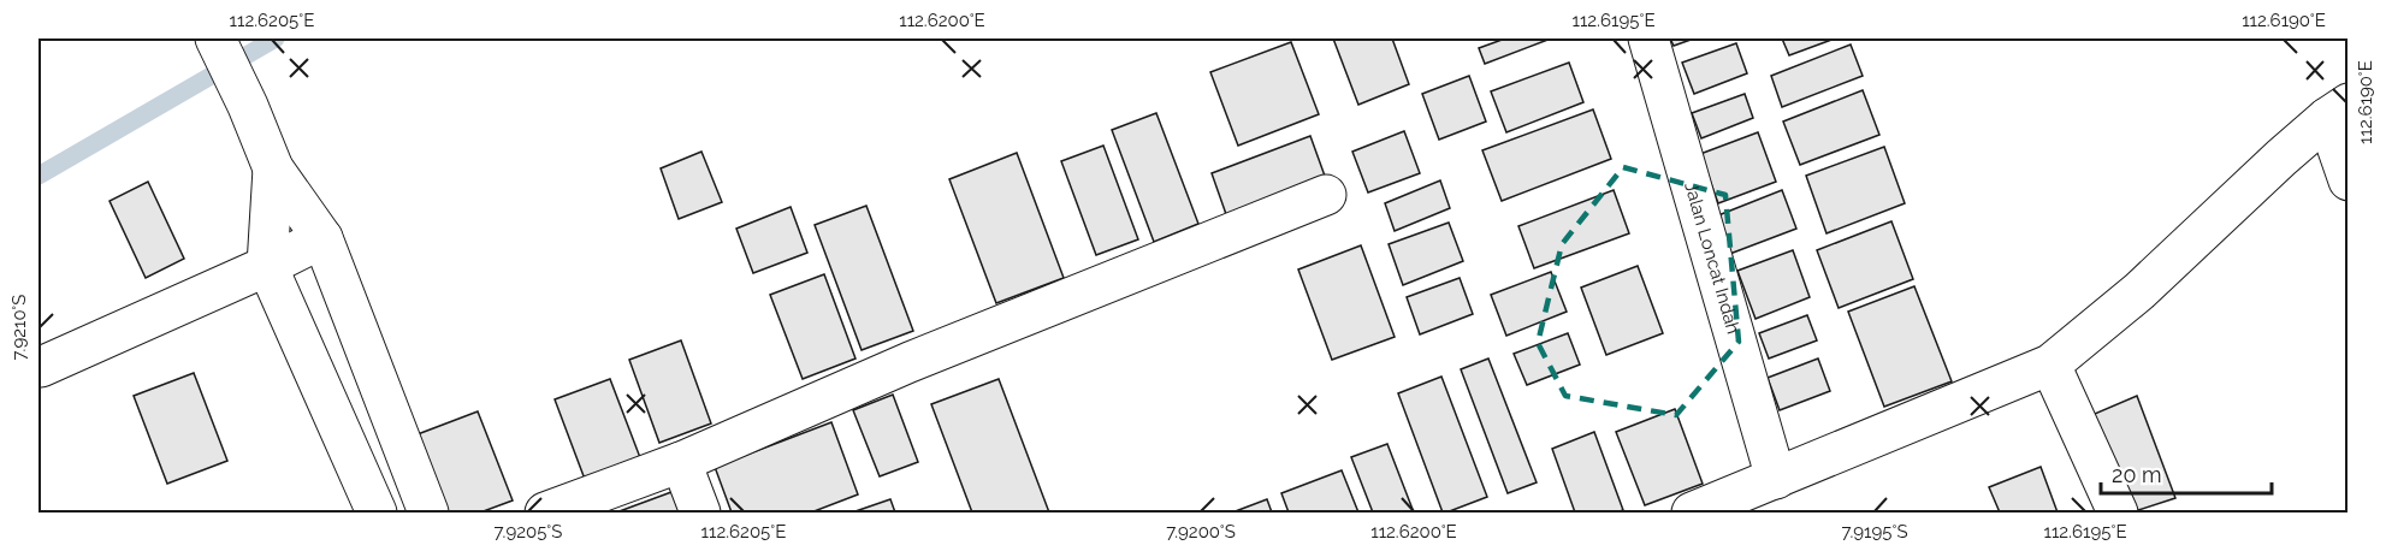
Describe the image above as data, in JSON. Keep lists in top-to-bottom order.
{
  "streets": {
    "street": ["Jalan Loncat Indah"]
  },
  "scale_bar": "20 m",
  "coordinates": [
    "112.6205°E",
    "112.6200°E",
    "112.6195°E",
    "112.6190°E",
    "7.9210°S",
    "7.9205°S",
    "7.9200°S",
    "7.9195°S"
  ]
}
